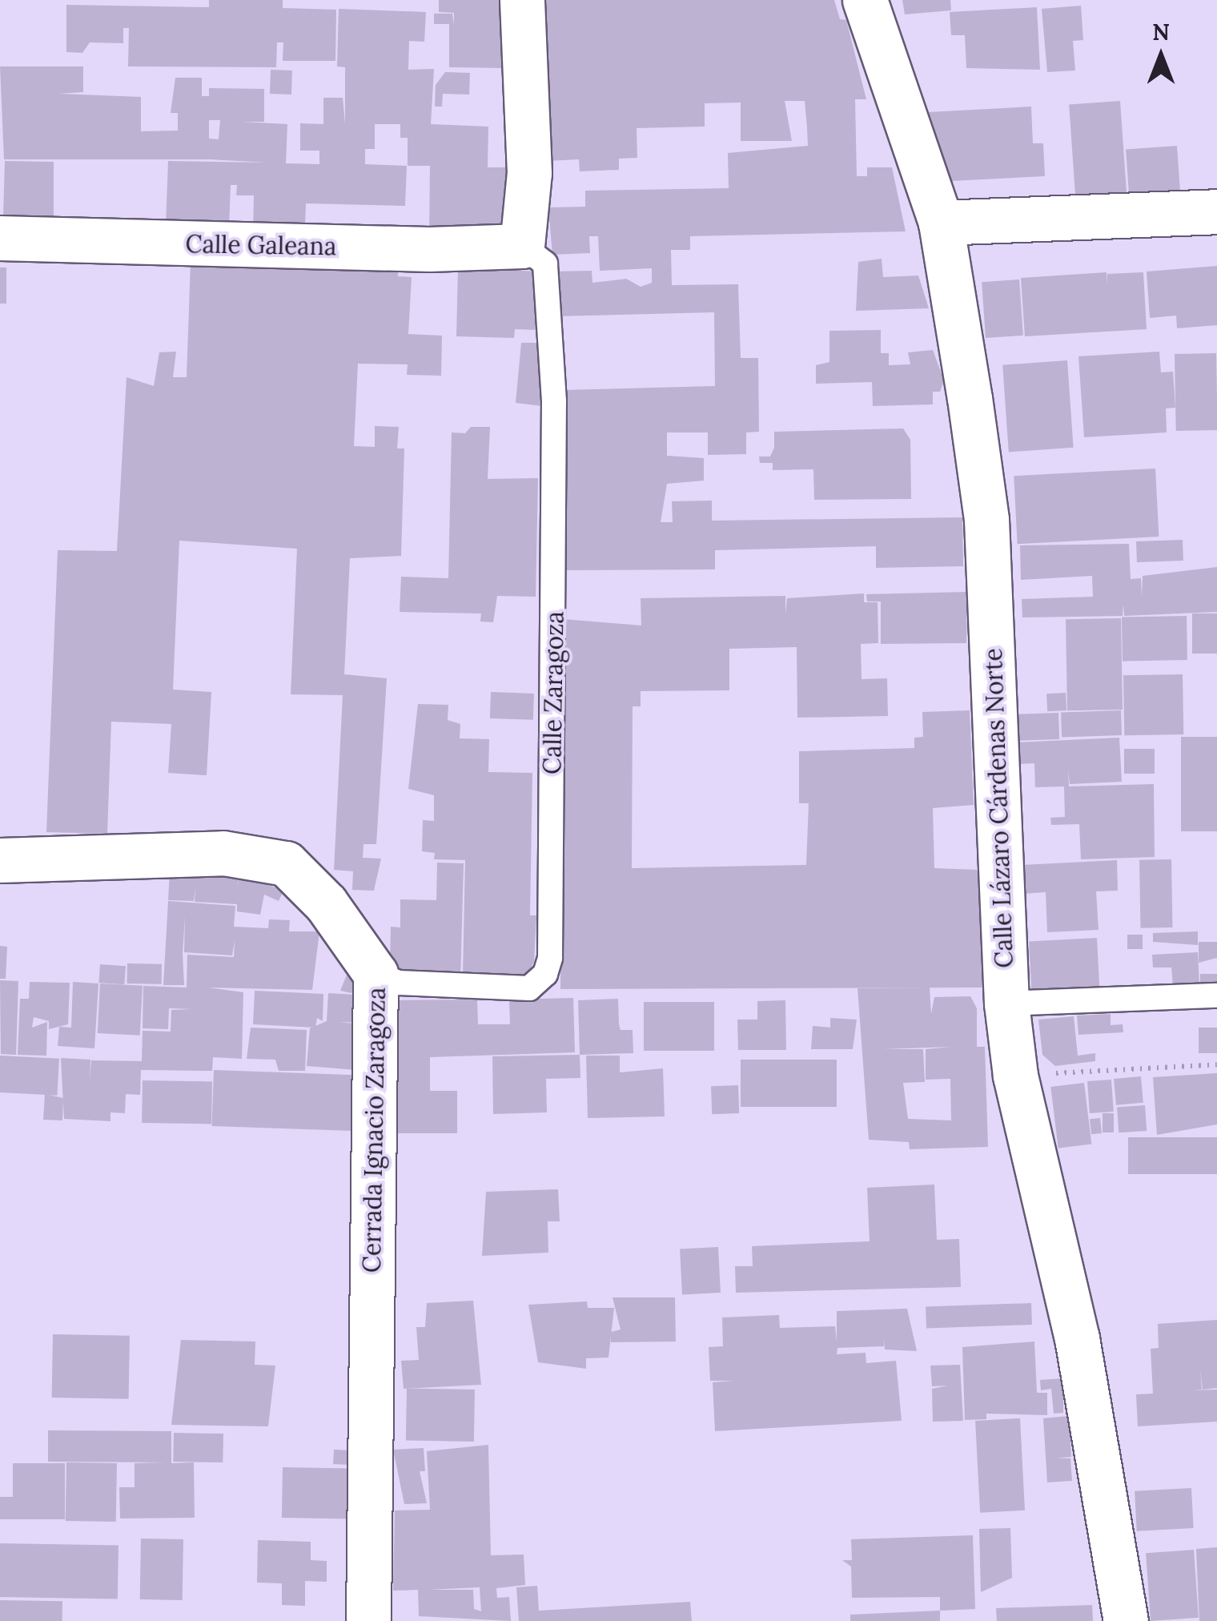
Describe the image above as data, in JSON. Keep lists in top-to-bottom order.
{
  "streets": {
    "street": ["Calle Galeana", "Calle Lázaro Cárdenas Norte", "Cerrada Ignacio Zaragoza"],
    "lane": ["Calle Zaragoza"]
  },
  "crossings": [
    ["Calle Galeana", "Calle Zaragoza"],
    ["Calle Zaragoza", "Cerrada Ignacio Zaragoza"]
  ],
  "north": "top"
}
